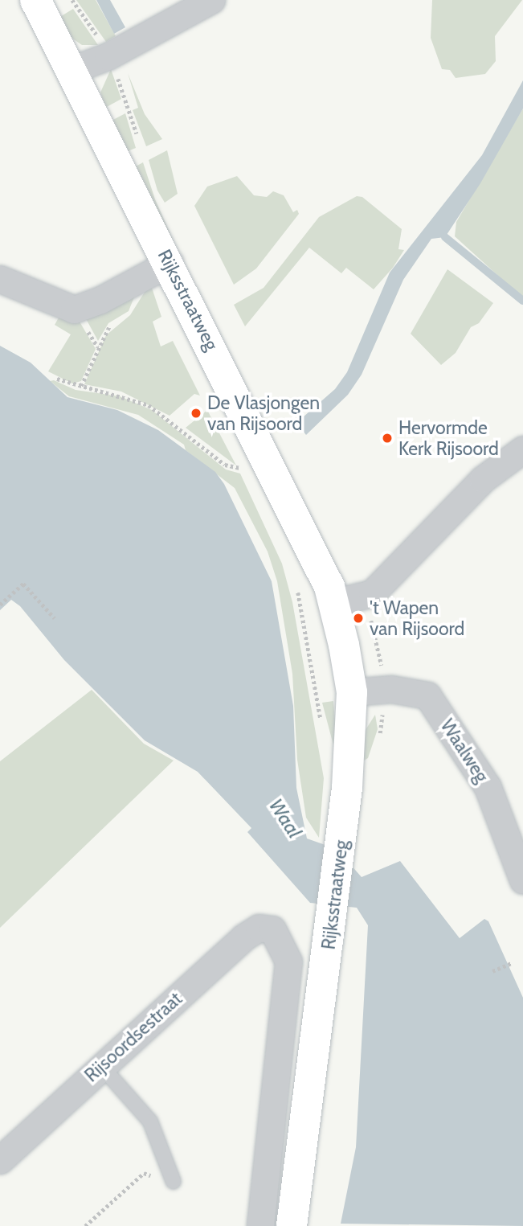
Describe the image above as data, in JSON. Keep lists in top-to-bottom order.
{
  "streets": {
    "street": ["Rijksstraatweg", "Waalweg", "Rijsoordsestraat"]
  },
  "crossings": [
    ["Rijksstraatweg", "Waalweg"]
  ],
  "water": ["Waal"],
  "places": ["De Vlasjongen van Rijsoord", "Hervormde Kerk Rijsoord", "'t Wapen van Rijsoord"]
}
